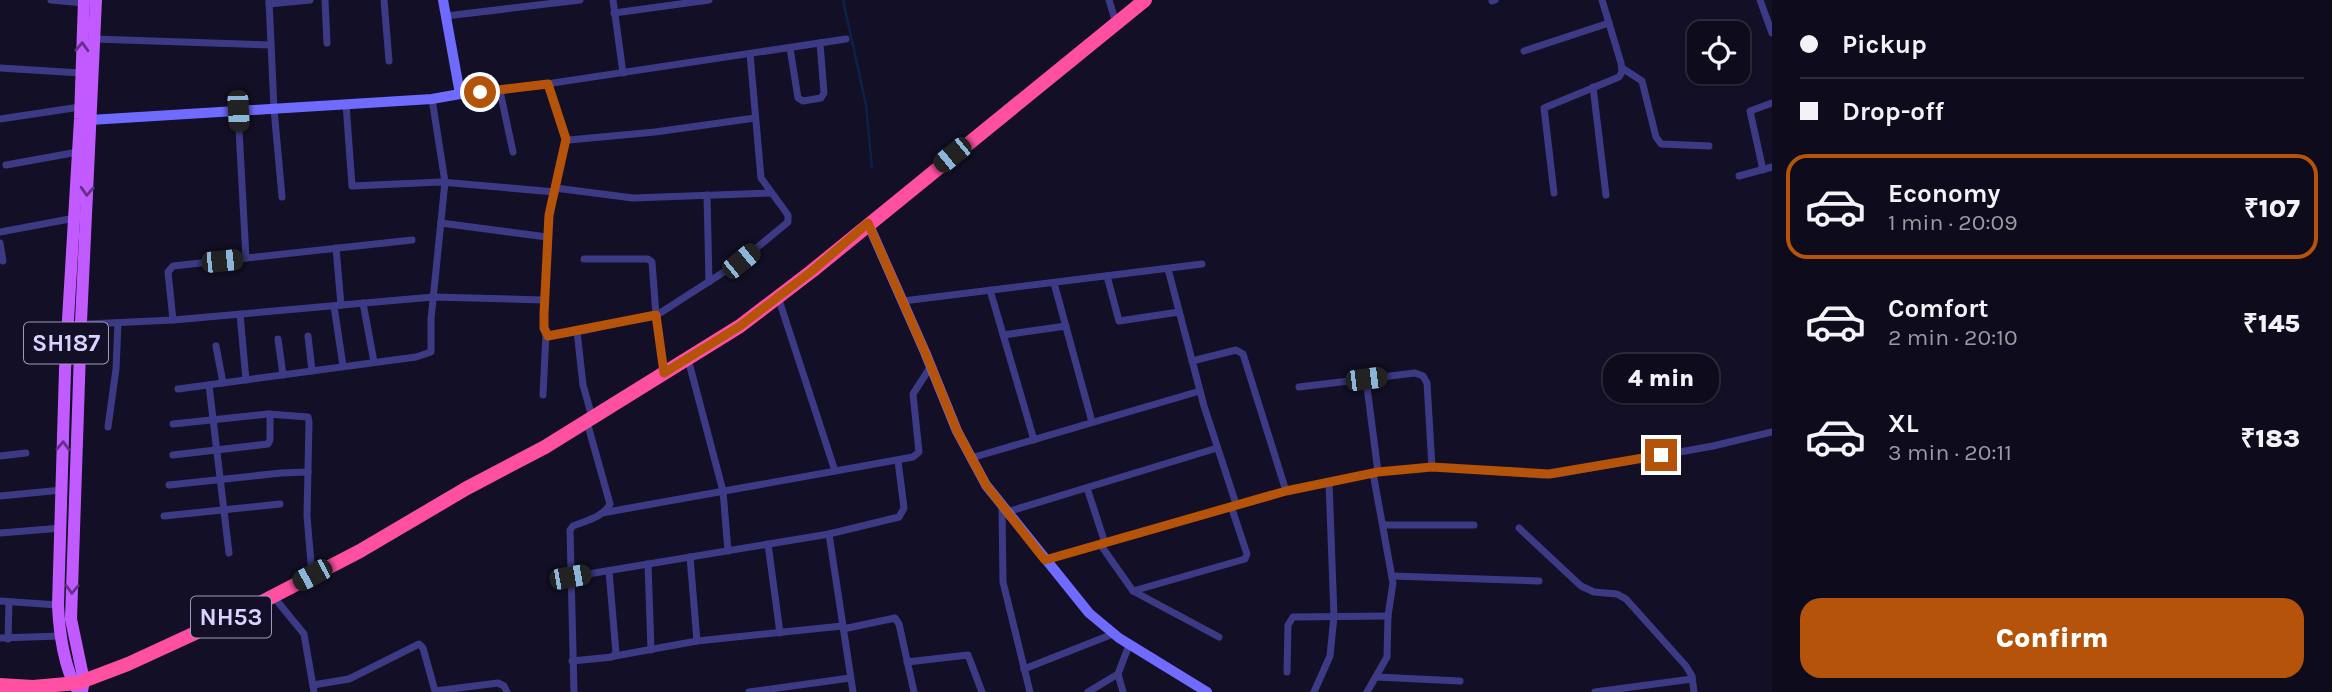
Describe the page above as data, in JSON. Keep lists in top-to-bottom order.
{
  "streets": {
    "highway": ["NH53"],
    "main road": ["SH187"]
  },
  "crossings": [
    ["SH187", "NH53"]
  ],
  "page": {
    "banner": ["Pickup", "Drop-off"],
    "list": [
      {
        "name": "Economy",
        "note": "1 min · 20:09",
        "value": "₹107"
      },
      {
        "name": "Comfort",
        "note": "2 min · 20:10",
        "value": "₹145"
      },
      {
        "name": "XL",
        "note": "3 min · 20:11",
        "value": "₹183"
      }
    ],
    "bubble": "4 min",
    "buttons": "Confirm"
  }
}
